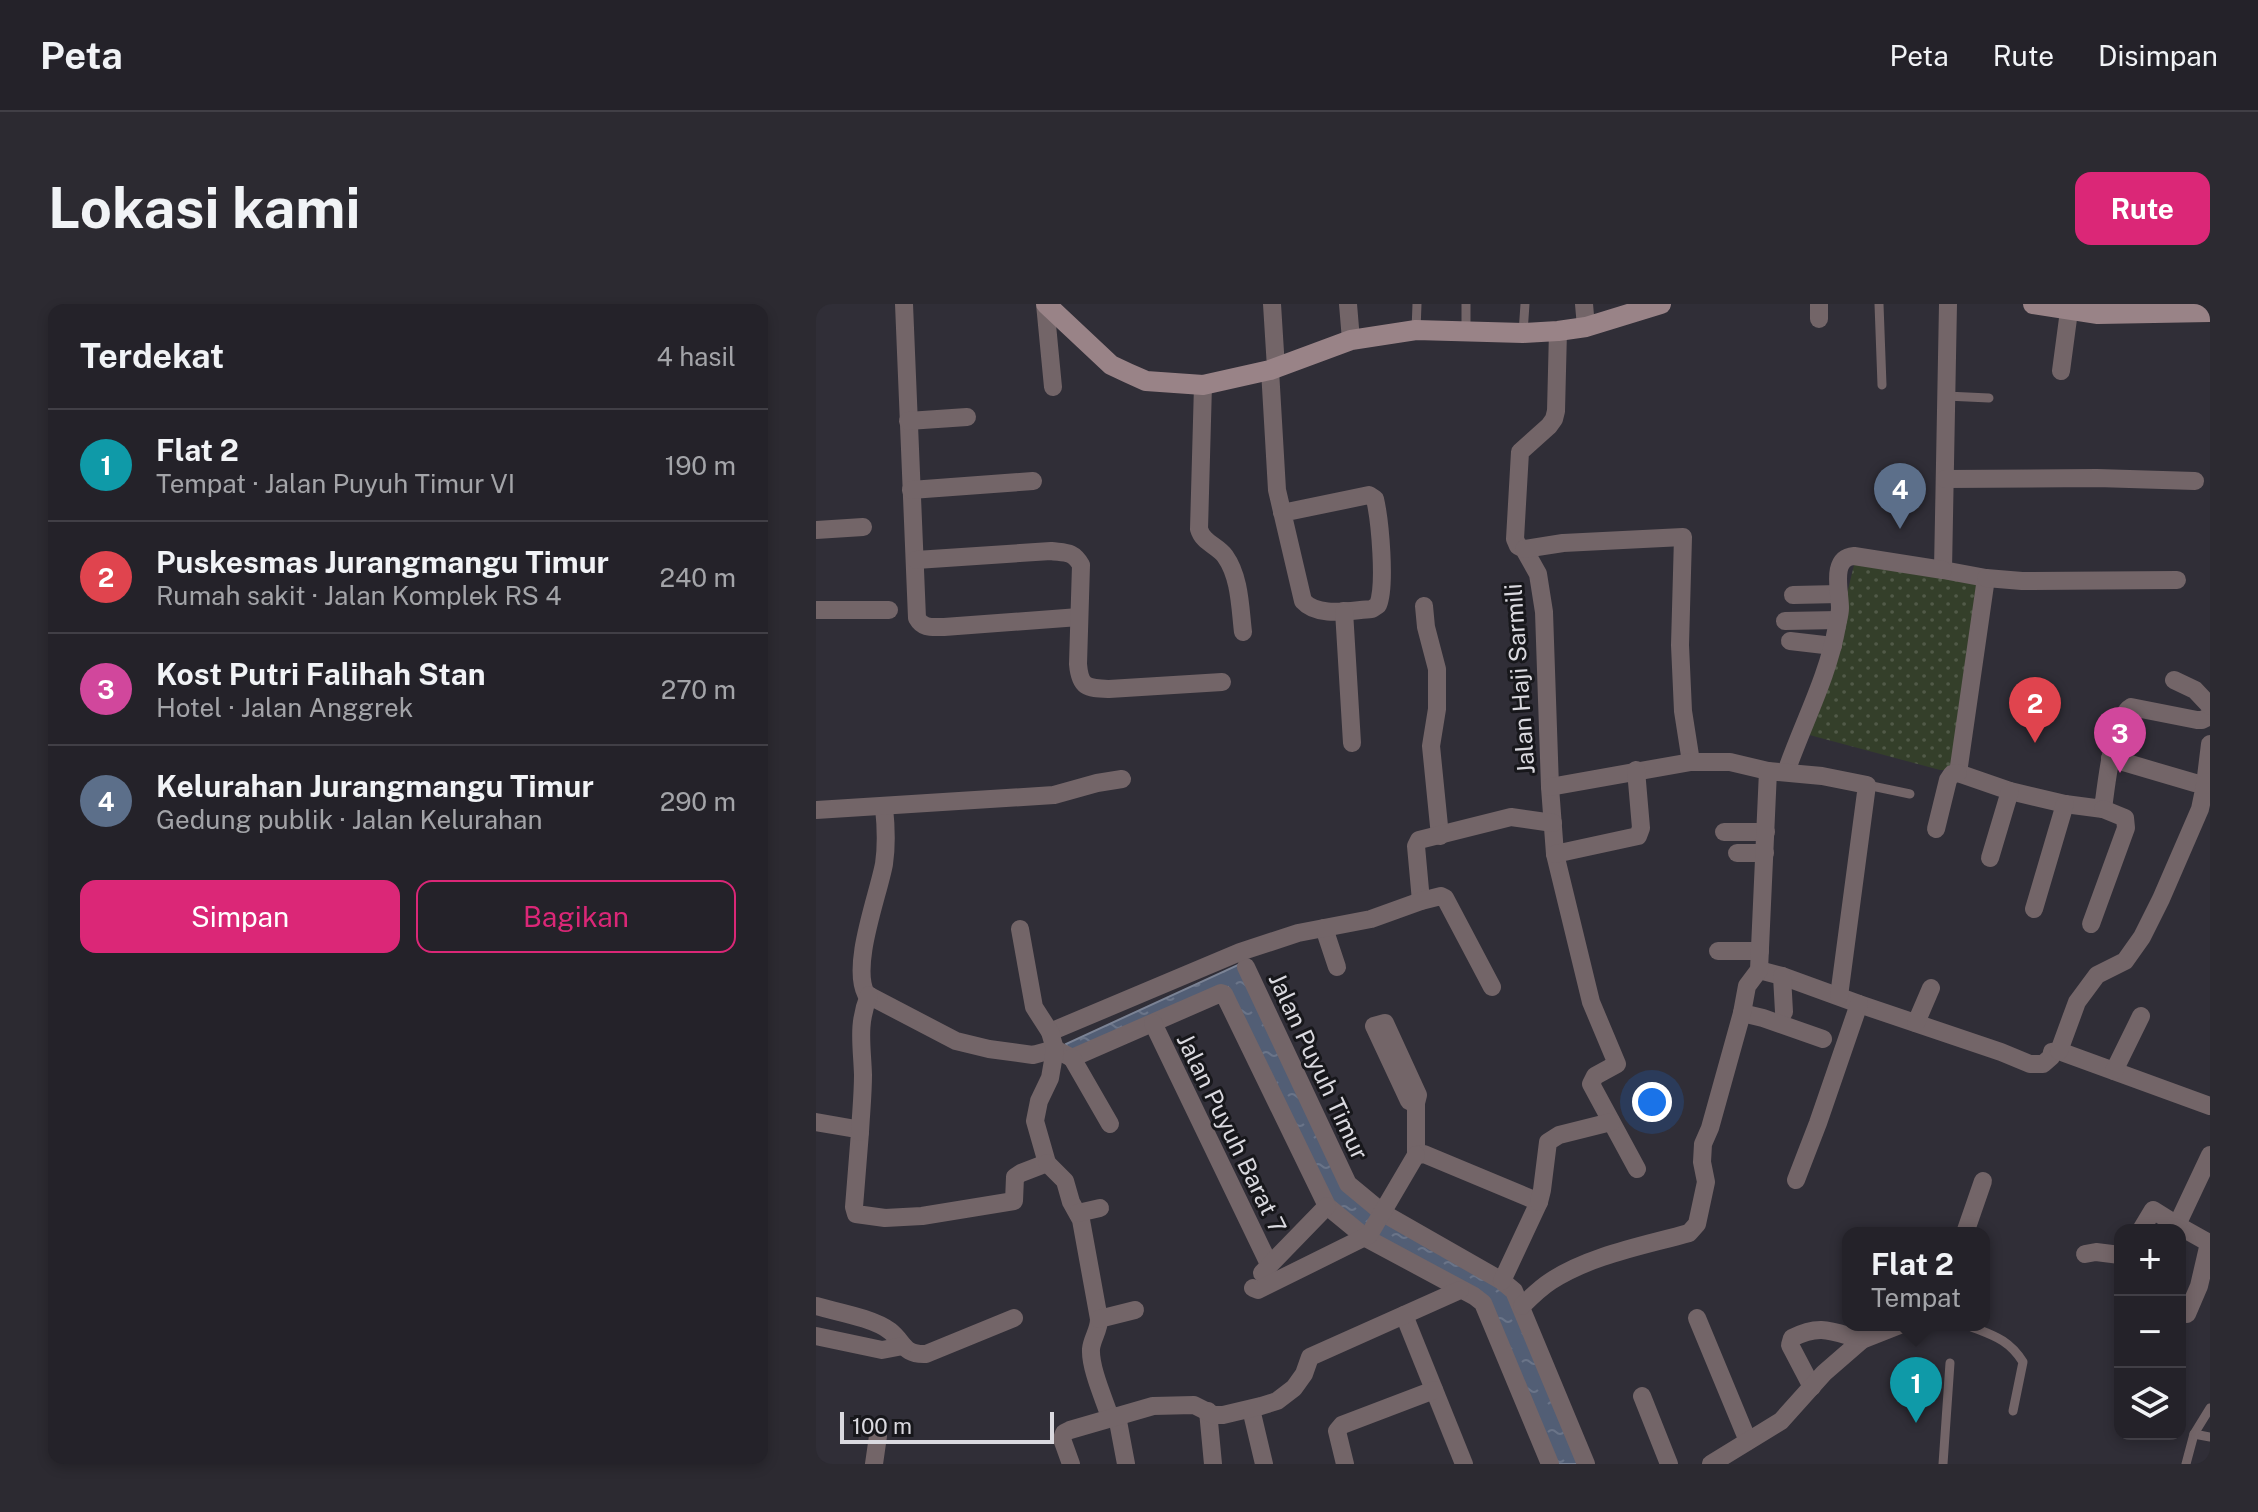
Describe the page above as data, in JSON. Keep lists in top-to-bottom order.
{
  "streets": {
    "street": ["Jalan Haji Sarmili", "Jalan Puyuh Timur", "Jalan Puyuh Barat 7"]
  },
  "scale_bar": "100 m",
  "page": {
    "header": "Peta",
    "nav": ["Peta", "Rute", "Disimpan"],
    "buttons": [
      "Rute",
      ["Simpan", "Bagikan"]
    ],
    "title": "Lokasi kami",
    "heading": ["Terdekat", "4 hasil"],
    "list": [
      {
        "mark": "1",
        "name": "Flat 2",
        "note": "Tempat · Jalan Puyuh Timur VI",
        "value": "190 m"
      },
      {
        "mark": "2",
        "name": "Puskesmas Jurangmangu Timur",
        "note": "Rumah sakit · Jalan Komplek RS 4",
        "value": "240 m"
      },
      {
        "mark": "3",
        "name": "Kost Putri Falihah Stan",
        "note": "Hotel · Jalan Anggrek",
        "value": "270 m"
      },
      {
        "mark": "4",
        "name": "Kelurahan Jurangmangu Timur",
        "note": "Gedung publik · Jalan Kelurahan",
        "value": "290 m"
      }
    ],
    "pins": [
      "4",
      "2",
      "3",
      "1"
    ],
    "map_buttons": ["+", "−"],
    "popup": ["Flat 2", "Tempat"],
    "scale": "100 m"
  }
}
